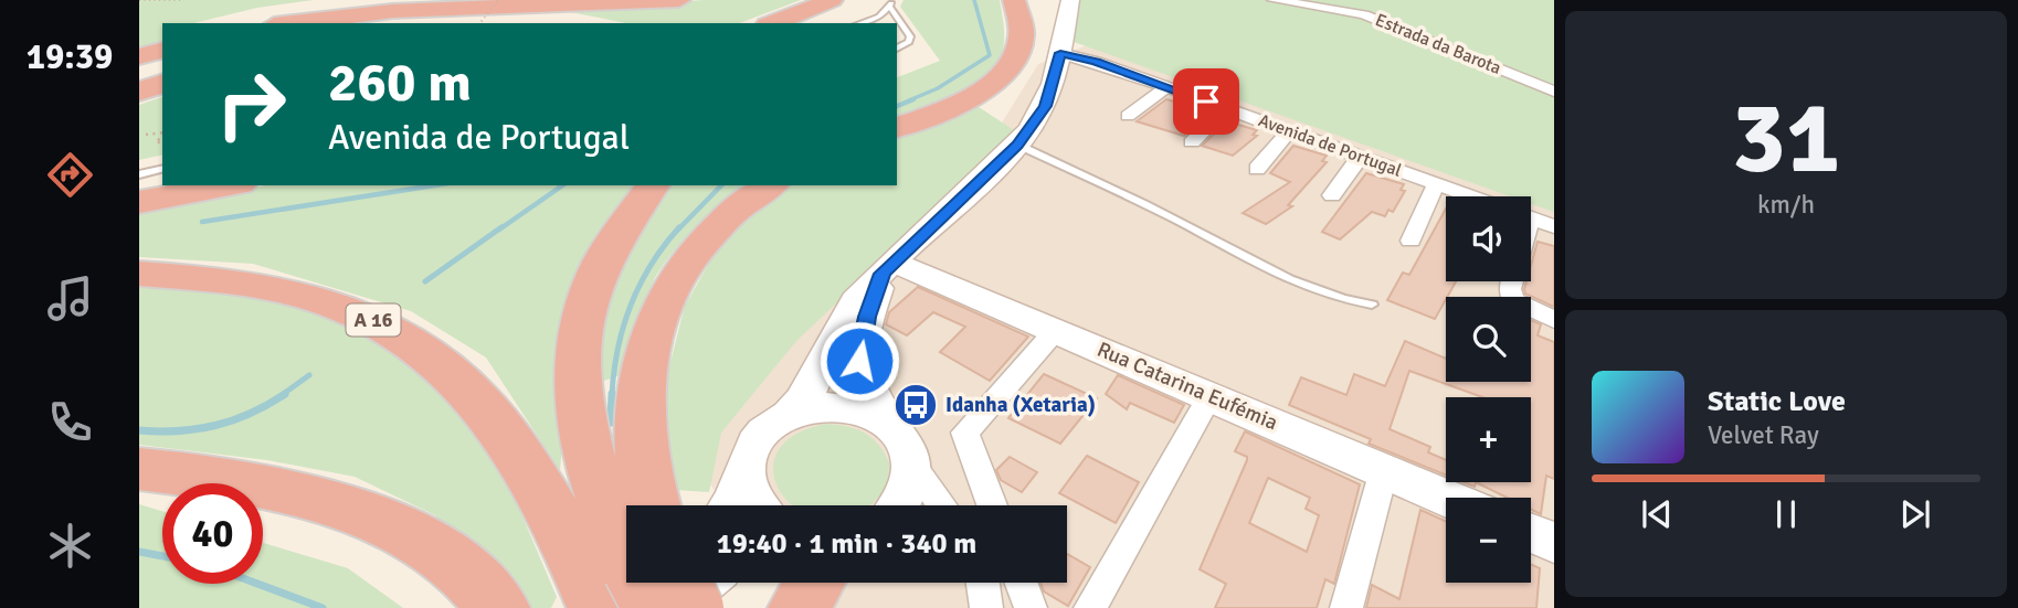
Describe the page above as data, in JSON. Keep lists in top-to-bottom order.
{
  "streets": {
    "highway": ["A 16"],
    "street": ["Estrada da Barota", "Avenida de Portugal", "Rua Catarina Eufémia"]
  },
  "places": {
    "bus stop": ["Idanha (Xetaria)"]
  },
  "page": {
    "tabs": "19:39",
    "tile": ["31", "km/h"],
    "turn": ["260 m", "Avenida de Portugal"],
    "map_buttons": ["+", "−"],
    "song": ["Static Love", "Velvet Ray"],
    "limit": "40",
    "trip": "19:40 · 1 min · 340 m"
  }
}
